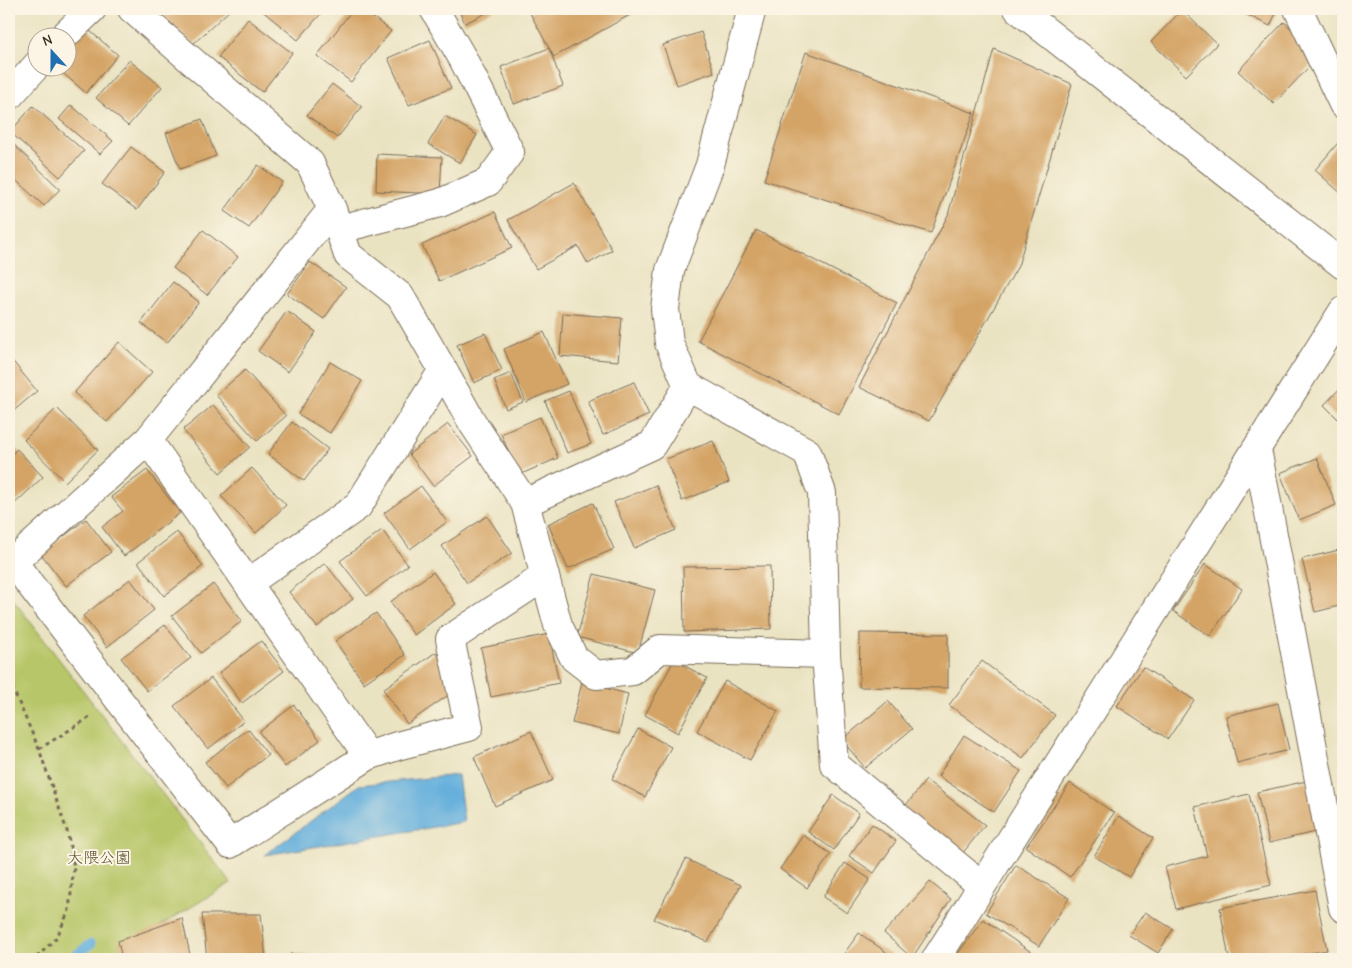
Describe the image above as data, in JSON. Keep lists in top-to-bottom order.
{
  "parks": ["大隈公園"],
  "north": "top"
}
